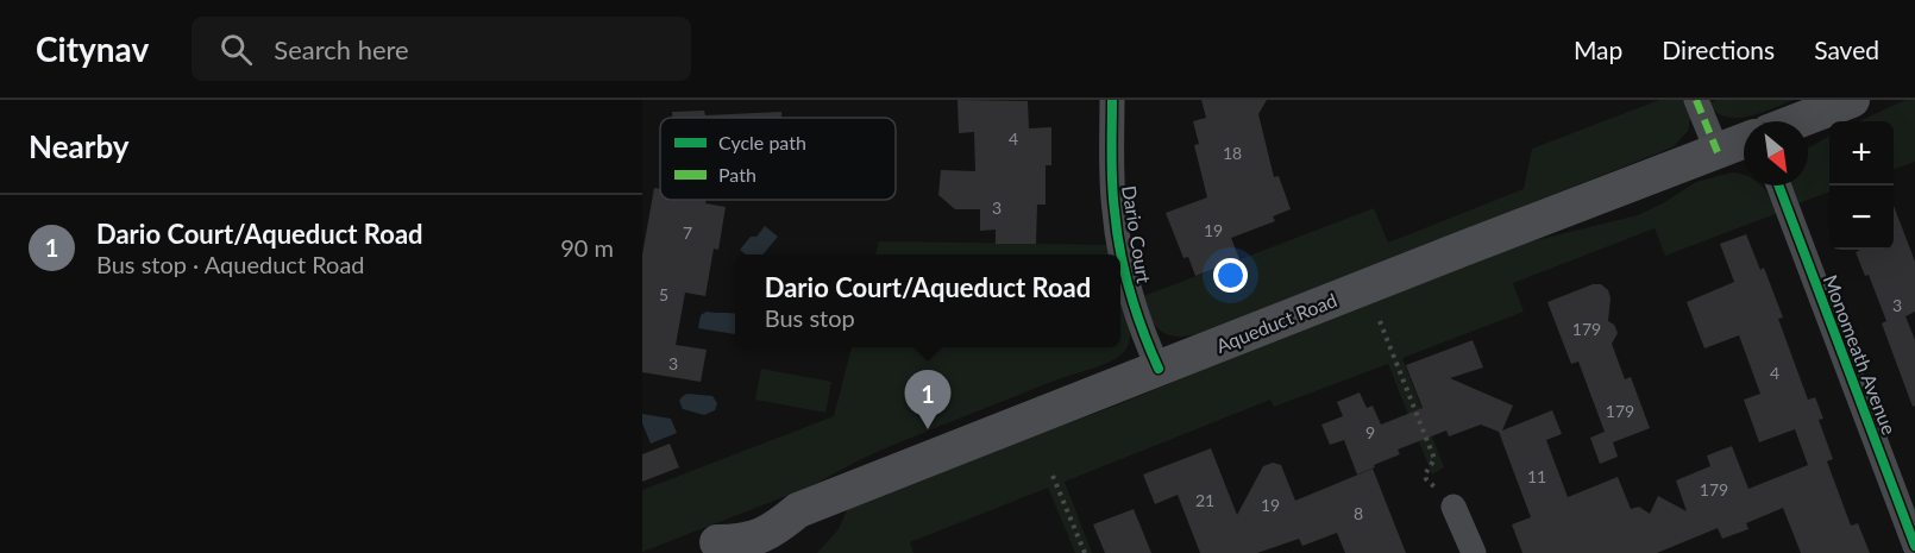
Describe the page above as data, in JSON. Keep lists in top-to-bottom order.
{
  "streets": {
    "main road": ["Aqueduct Road"],
    "street": ["Dario Court", "Monomeath Avenue"]
  },
  "crossings": [
    ["Dario Court", "Aqueduct Road"]
  ],
  "house_numbers": [
    "4",
    "18",
    "3",
    "19",
    "7",
    "5",
    "3",
    "179",
    "3",
    "4",
    "179",
    "9",
    "11",
    "179",
    "21",
    "19",
    "8"
  ],
  "legend": ["Cycle path", "Path"],
  "north": "bottom right",
  "page": {
    "header": "Citynav",
    "search": "Search here",
    "nav": ["Map", "Directions", "Saved"],
    "heading": "Nearby",
    "map_buttons": ["+", "−"],
    "list": [
      {
        "mark": "1",
        "name": "Dario Court/Aqueduct Road",
        "note": "Bus stop · Aqueduct Road",
        "value": "90 m"
      }
    ],
    "popup": ["Dario Court/Aqueduct Road", "Bus stop"],
    "pins": "1"
  }
}
